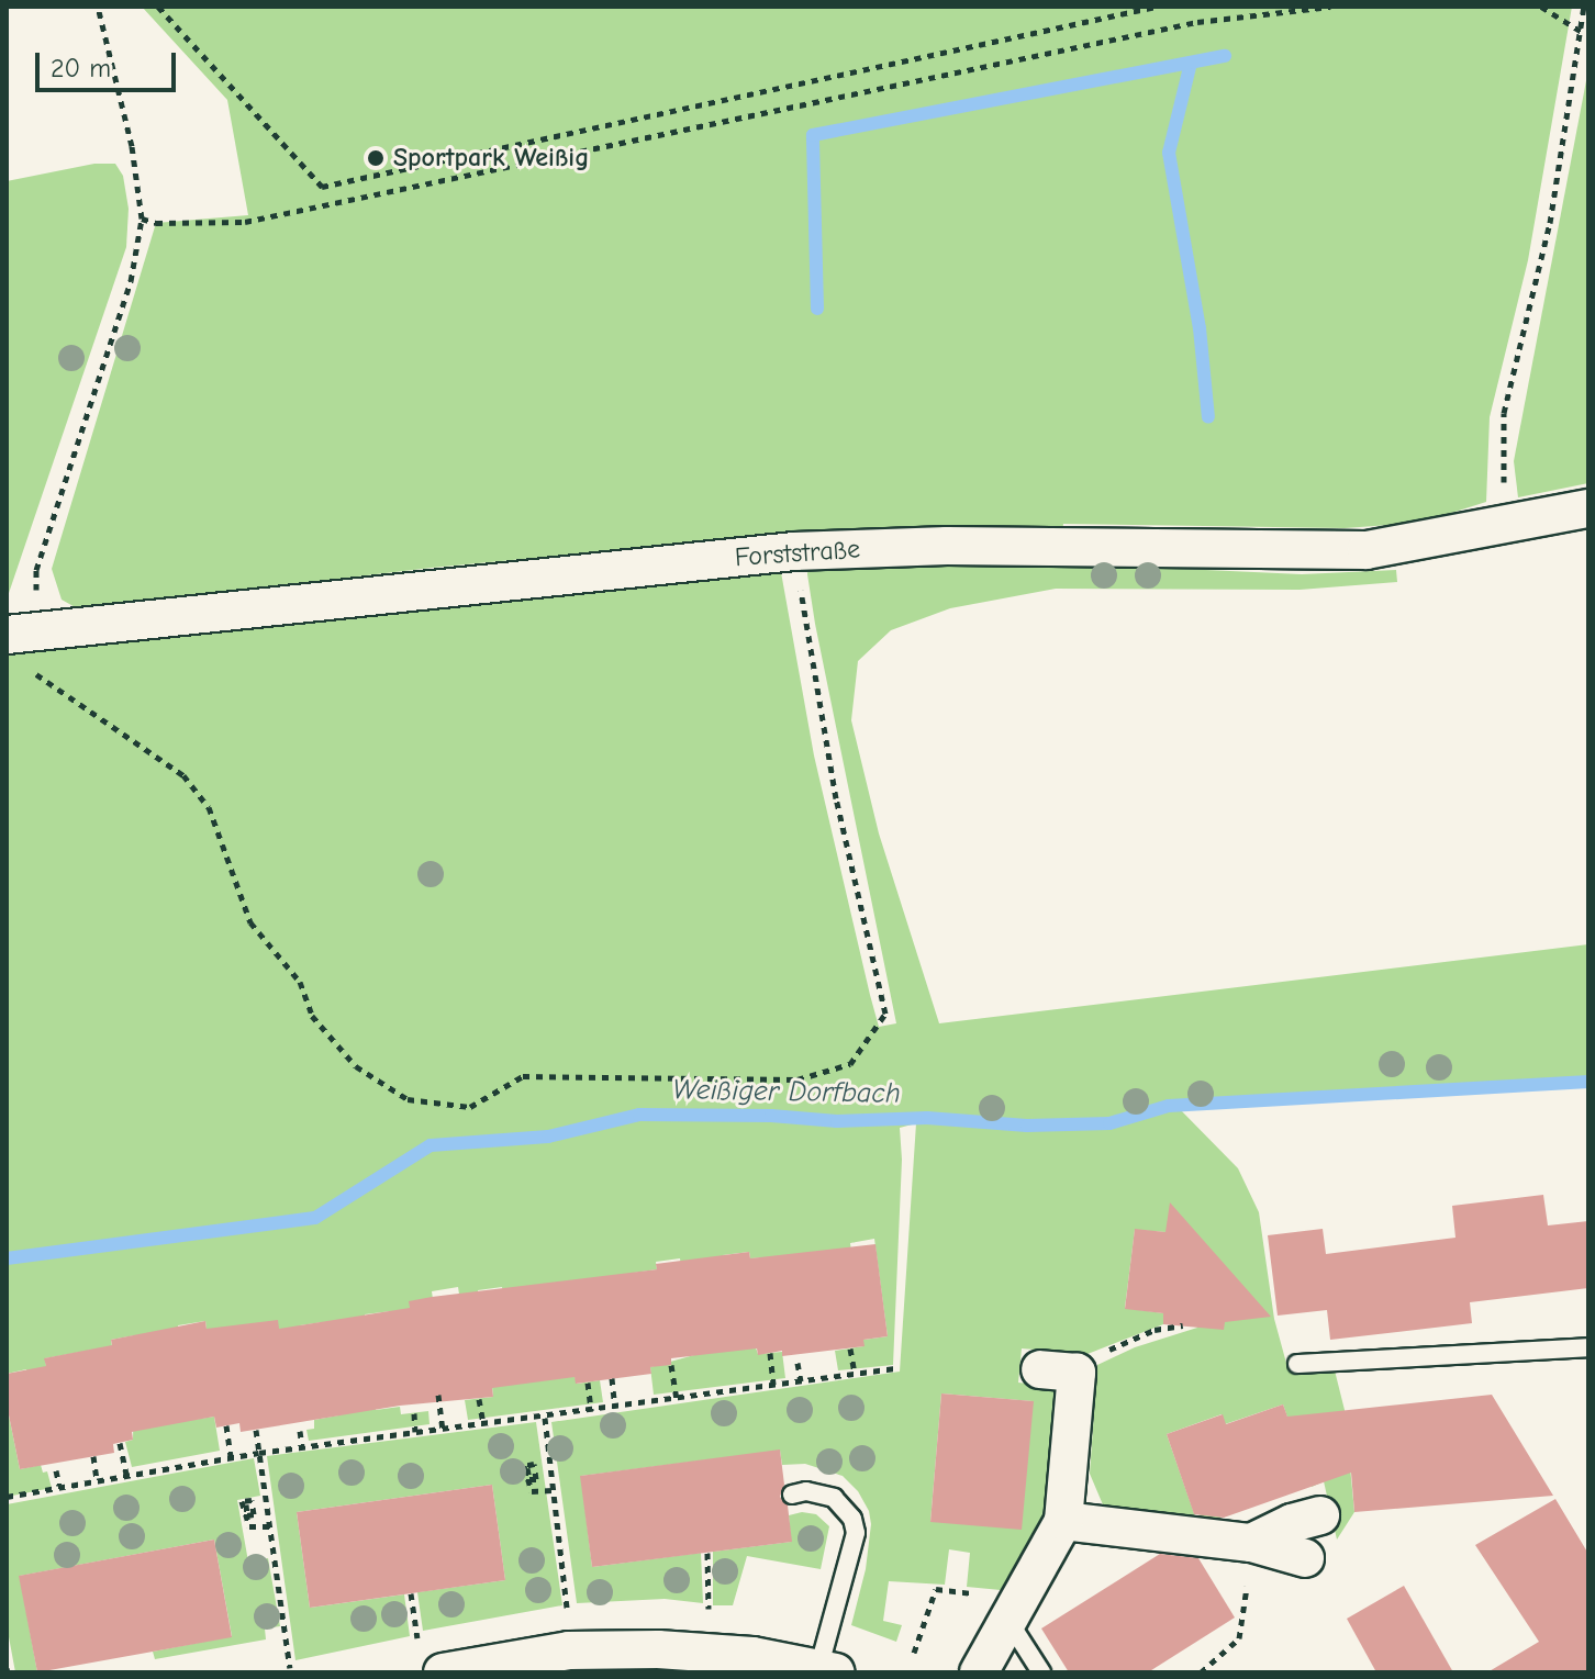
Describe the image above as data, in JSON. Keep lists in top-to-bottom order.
{
  "streets": {
    "street": ["Forststraße"]
  },
  "water": ["Weißiger Dorfbach"],
  "places": ["Sportpark Weißig"],
  "scale_bar": "20 m"
}
